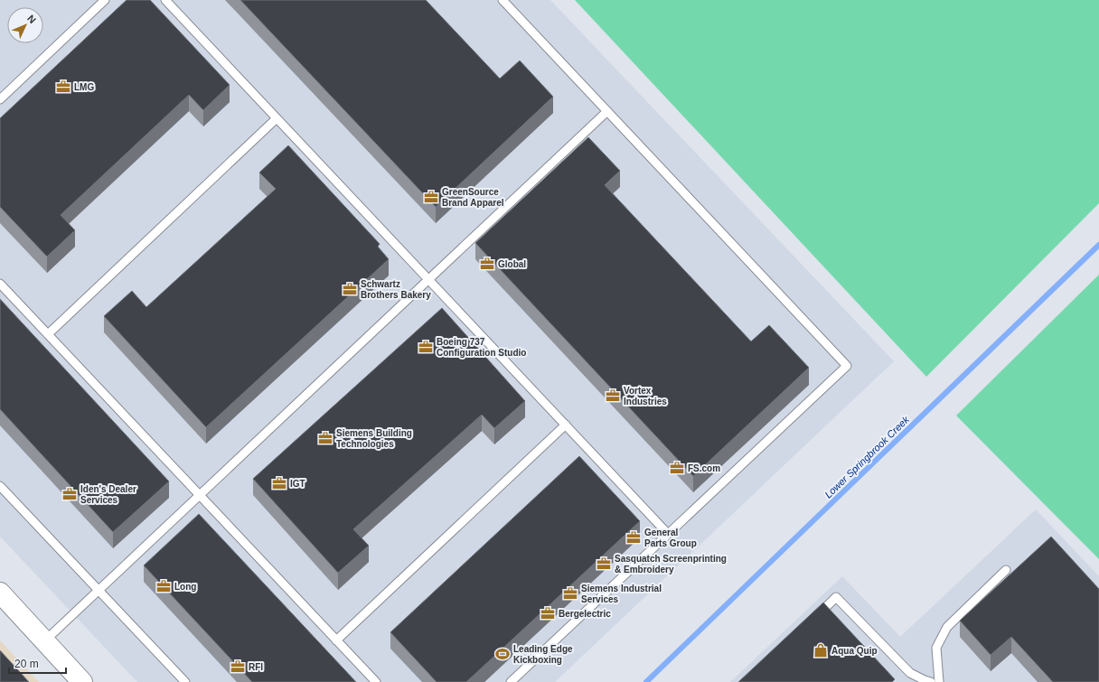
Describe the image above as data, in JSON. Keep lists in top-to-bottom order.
{
  "water": ["Lower Springbrook Creek"],
  "places": {
    "office": [
      "LMG",
      "GreenSource Brand Apparel",
      "Global",
      "Schwartz Brothers Bakery",
      "Boeing 737 Configuration Studio",
      "Vortex Industries",
      "Siemens Building Technologies",
      "FS.com",
      "IGT",
      "Iden's Dealer Services",
      "General Parts Group",
      "Sasquatch Screenprinting & Embroidery",
      "Long",
      "Siemens Industrial Services",
      "Bergelectric",
      "RFI"
    ],
    "shop": ["Aqua Quip"],
    "sports": ["Leading Edge Kickboxing"]
  },
  "scale_bar": "20 m",
  "north": "top right"
}
